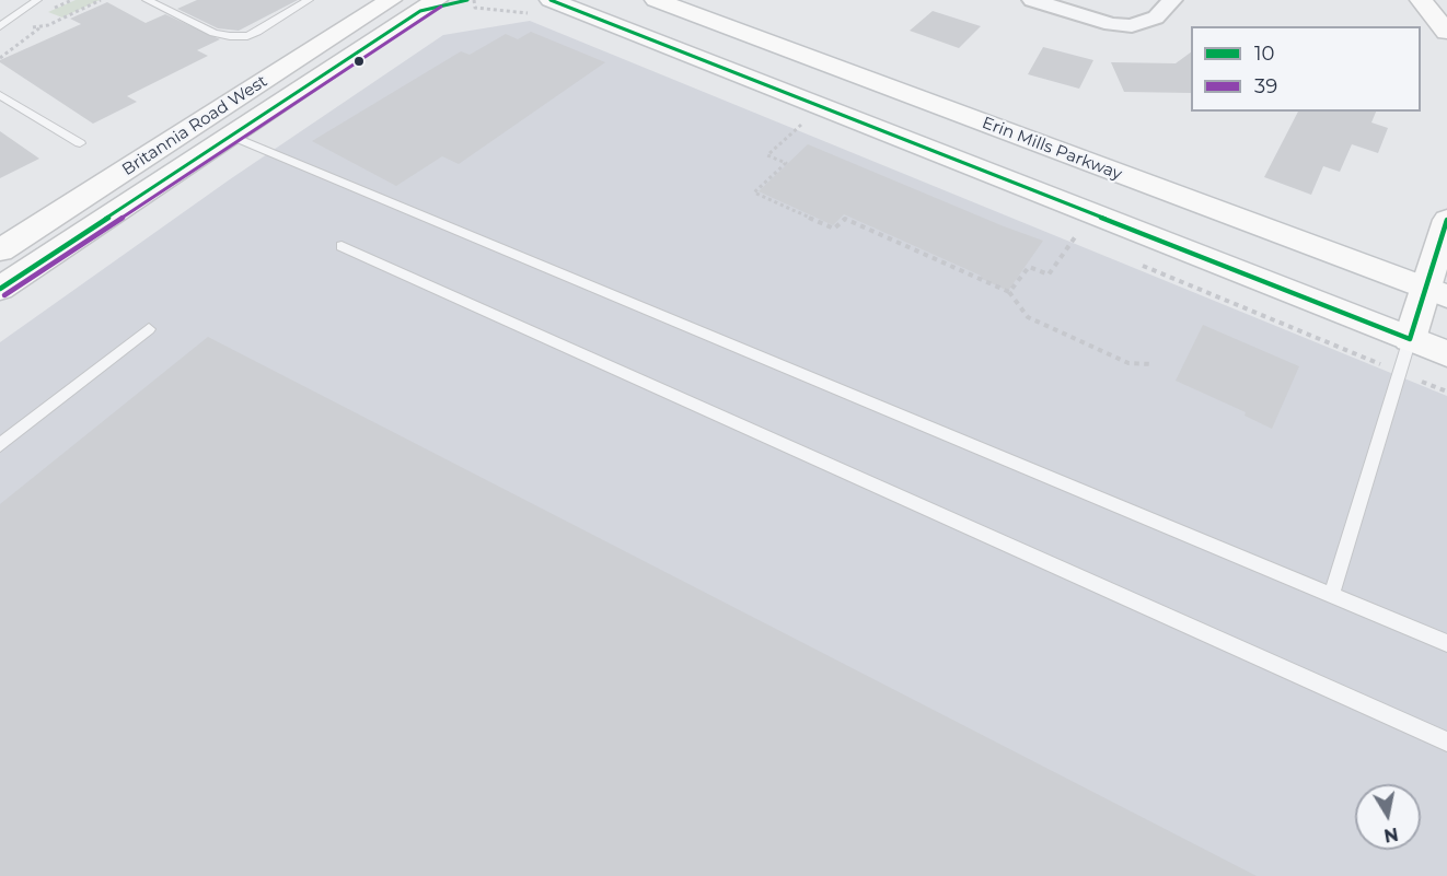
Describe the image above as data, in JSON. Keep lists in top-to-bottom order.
{
  "streets": {
    "main road": ["Britannia Road West", "Erin Mills Parkway"]
  },
  "lines": ["transit line 10", "transit line 39"],
  "legend": ["10", "39"],
  "north": "bottom"
}
